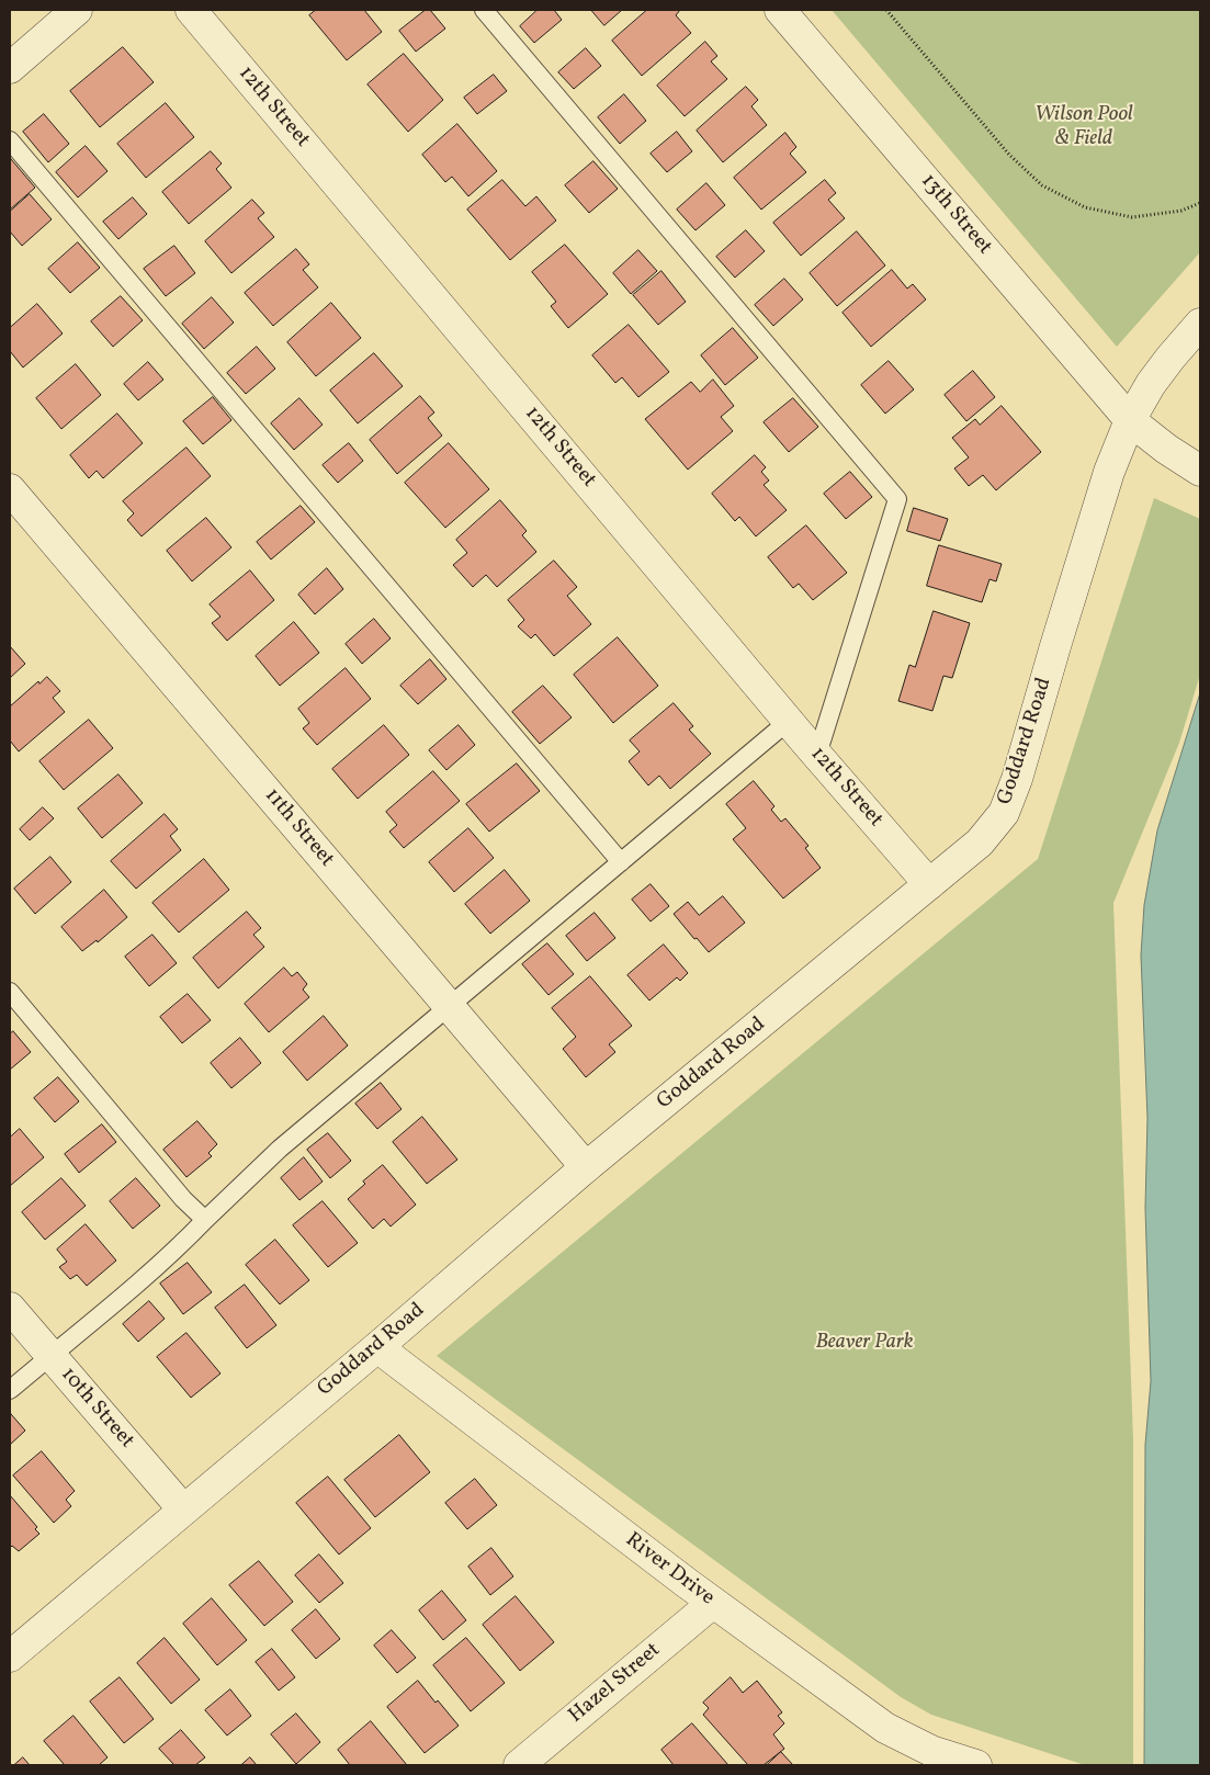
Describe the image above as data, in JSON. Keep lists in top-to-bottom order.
{
  "streets": {
    "street": [
      "12th Street",
      "13th Street",
      "Goddard Road",
      "11th Street",
      "10th Street",
      "River Drive",
      "Hazel Street"
    ]
  },
  "crossings": [
    ["12th Street", "Goddard Road"],
    ["13th Street", "Goddard Road"],
    ["Goddard Road", "11th Street"],
    ["Goddard Road", "10th Street"],
    ["Goddard Road", "River Drive"],
    ["River Drive", "Hazel Street"]
  ],
  "parks": ["Wilson Pool & Field", "Beaver Park"]
}
